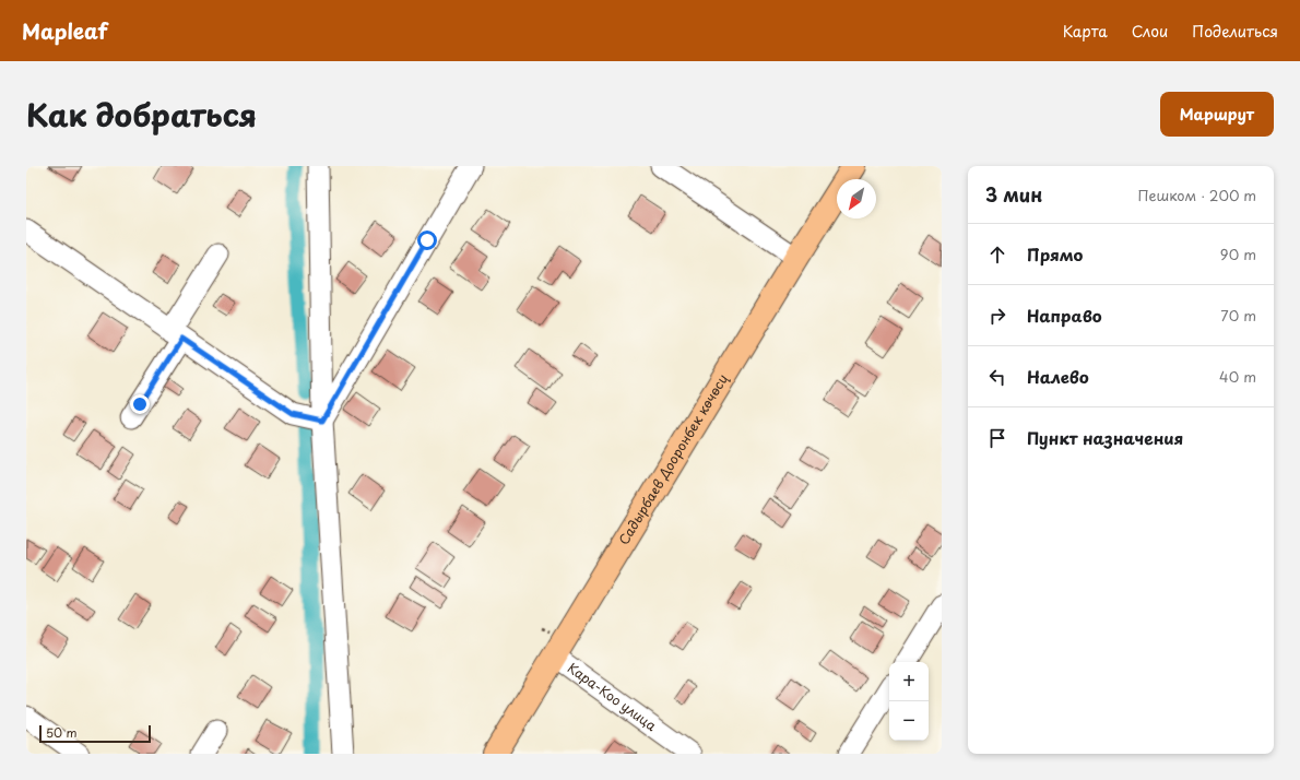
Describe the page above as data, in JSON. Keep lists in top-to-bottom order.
{
  "streets": {
    "main road": ["Садырбаев Дооронбек көчөсү"],
    "street": ["Кара-Коо улица"]
  },
  "crossings": [
    ["Садырбаев Дооронбек көчөсү", "Кара-Коо улица"]
  ],
  "scale_bar": "50 m",
  "north": "bottom left",
  "page": {
    "header": "Mapleaf",
    "nav": ["Карта", "Слои", "Поделиться"],
    "title": "Как добраться",
    "buttons": "Маршрут",
    "heading": ["3 мин", "Пешком · 200 m"],
    "list": [
      ["Прямо", "90 m"],
      ["Направо", "70 m"],
      ["Налево", "40 m"],
      "Пункт назначения"
    ],
    "map_buttons": ["+", "−"],
    "scale": "50 m"
  }
}
